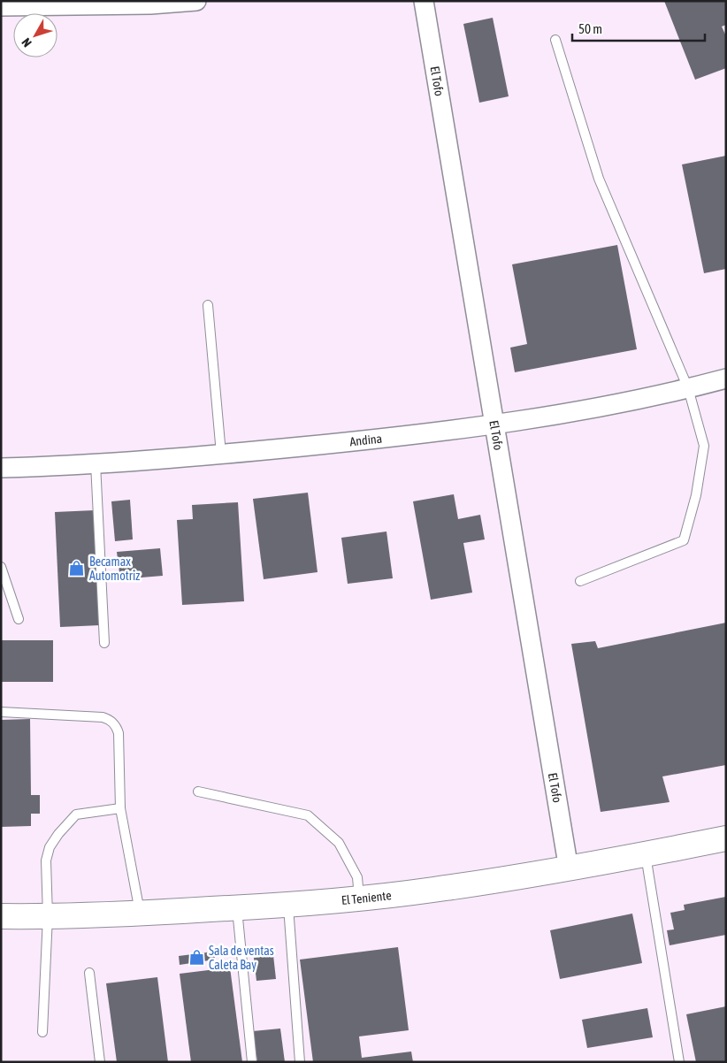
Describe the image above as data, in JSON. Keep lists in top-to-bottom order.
{
  "streets": {
    "main road": ["El Teniente"],
    "street": ["El Tofo", "Andina"]
  },
  "crossings": [
    ["El Tofo", "Andina"],
    ["El Tofo", "El Teniente"]
  ],
  "places": {
    "shop": ["Becamax Automotriz", "Sala de ventas Caleta Bay"]
  },
  "scale_bar": "50 m",
  "north": "bottom left"
}
